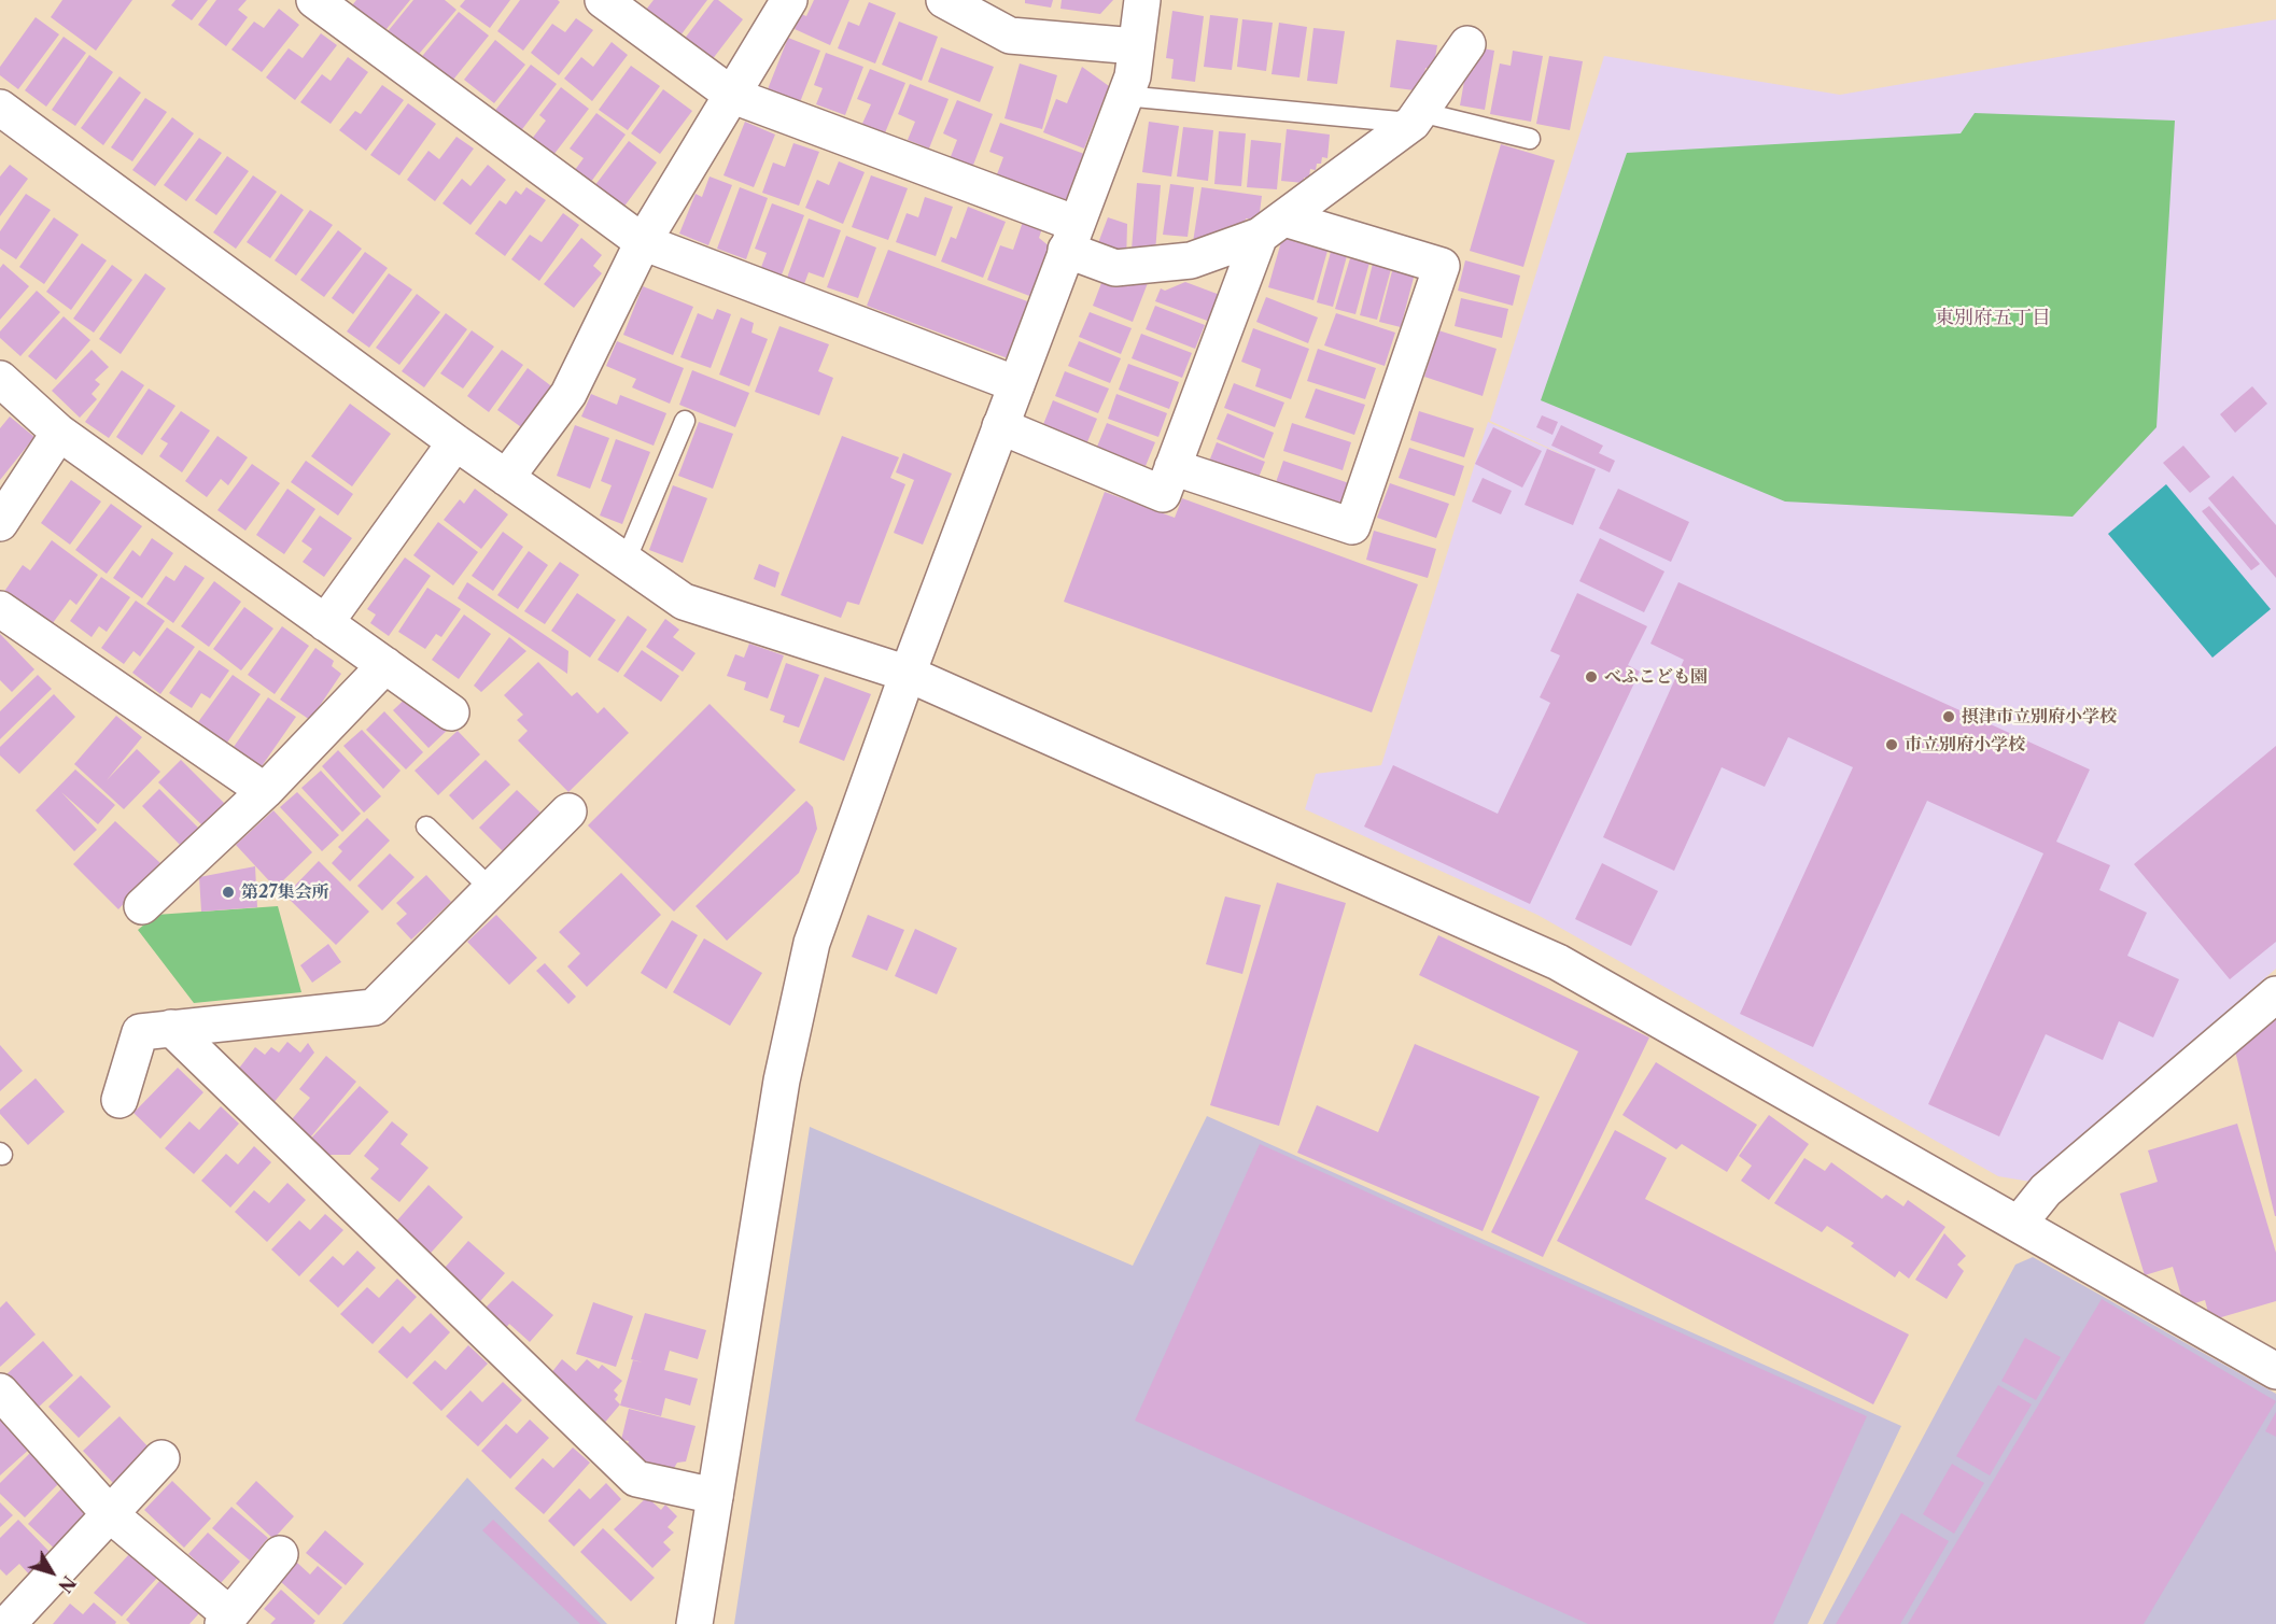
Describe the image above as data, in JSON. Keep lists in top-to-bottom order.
{
  "districts": ["東別府五丁目"],
  "places": [
    "べふこども園",
    "摂津市立別府小学校",
    "市立別府小学校",
    "第27集会所"
  ],
  "north": "bottom right"
}
